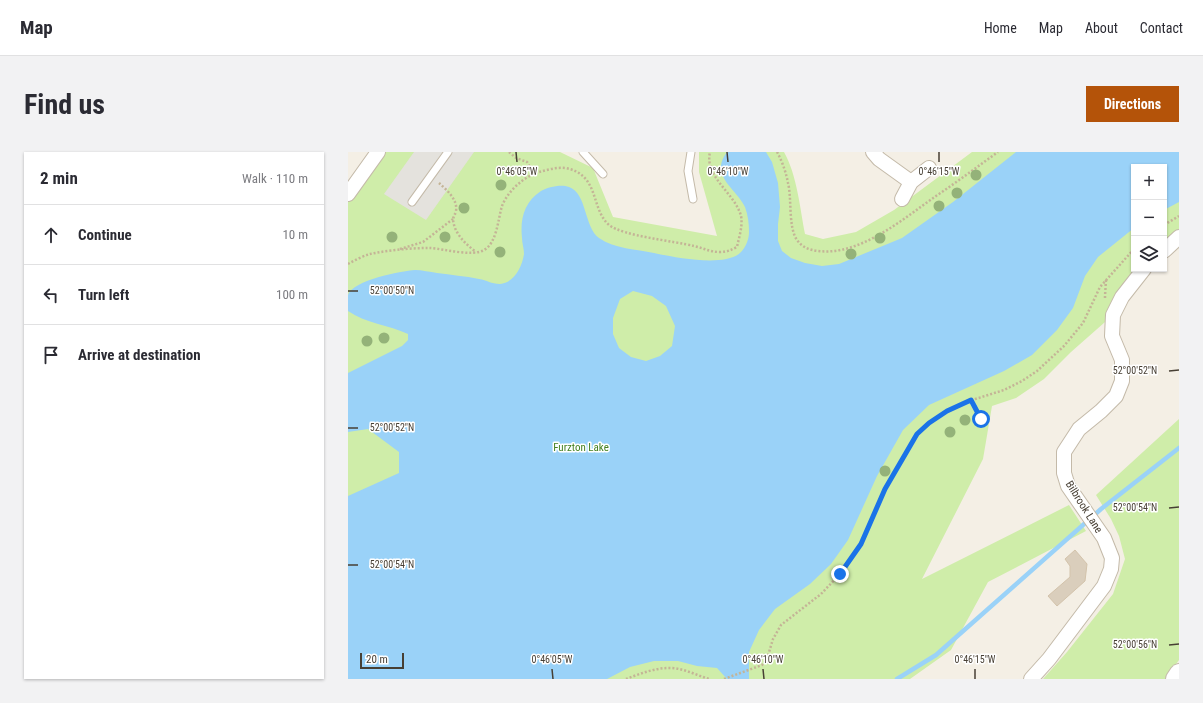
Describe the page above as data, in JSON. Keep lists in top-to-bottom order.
{
  "streets": {
    "street": ["Bilbrook Lane"]
  },
  "parks": ["Furzton Lake"],
  "scale_bar": "20 m",
  "page": {
    "header": "Map",
    "nav": [
      "Home",
      "Map",
      "About",
      "Contact"
    ],
    "buttons": "Directions",
    "title": "Find us",
    "heading": ["2 min", "Walk · 110 m"],
    "map_buttons": ["+", "−"],
    "list": [
      ["Continue", "10 m"],
      ["Turn left", "100 m"],
      "Arrive at destination"
    ],
    "scale": "20 m"
  },
  "coordinates": [
    "0°46'05\"W",
    "0°46'10\"W",
    "0°46'15\"W",
    "52°00'50\"N",
    "52°00'52\"N",
    "52°00'54\"N",
    "52°00'56\"N"
  ]
}
